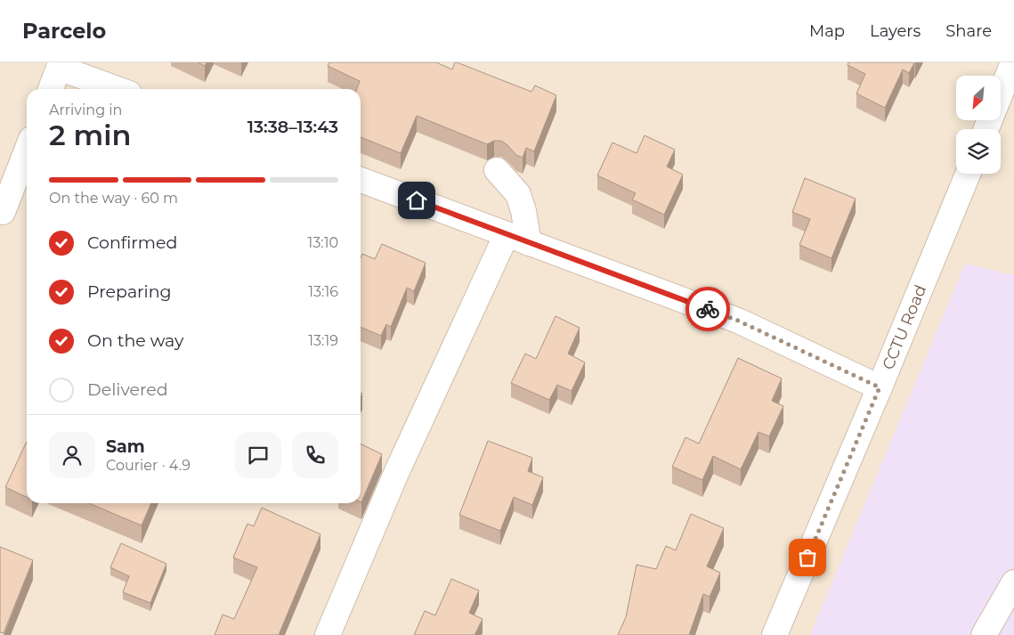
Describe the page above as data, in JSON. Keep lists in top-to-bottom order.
{
  "streets": {
    "street": ["CCTU Road"]
  },
  "north": "bottom left",
  "page": {
    "header": "Parcelo",
    "nav": ["Map", "Layers", "Share"],
    "heading": ["2 min", "Arriving in", "13:38–13:43"],
    "panel": ["Sam", "Courier · 4.9"],
    "bar": "On the way · 60 m",
    "list": [
      ["Confirmed", "13:10"],
      ["Preparing", "13:16"],
      ["On the way", "13:19"],
      "Delivered"
    ]
  }
}
